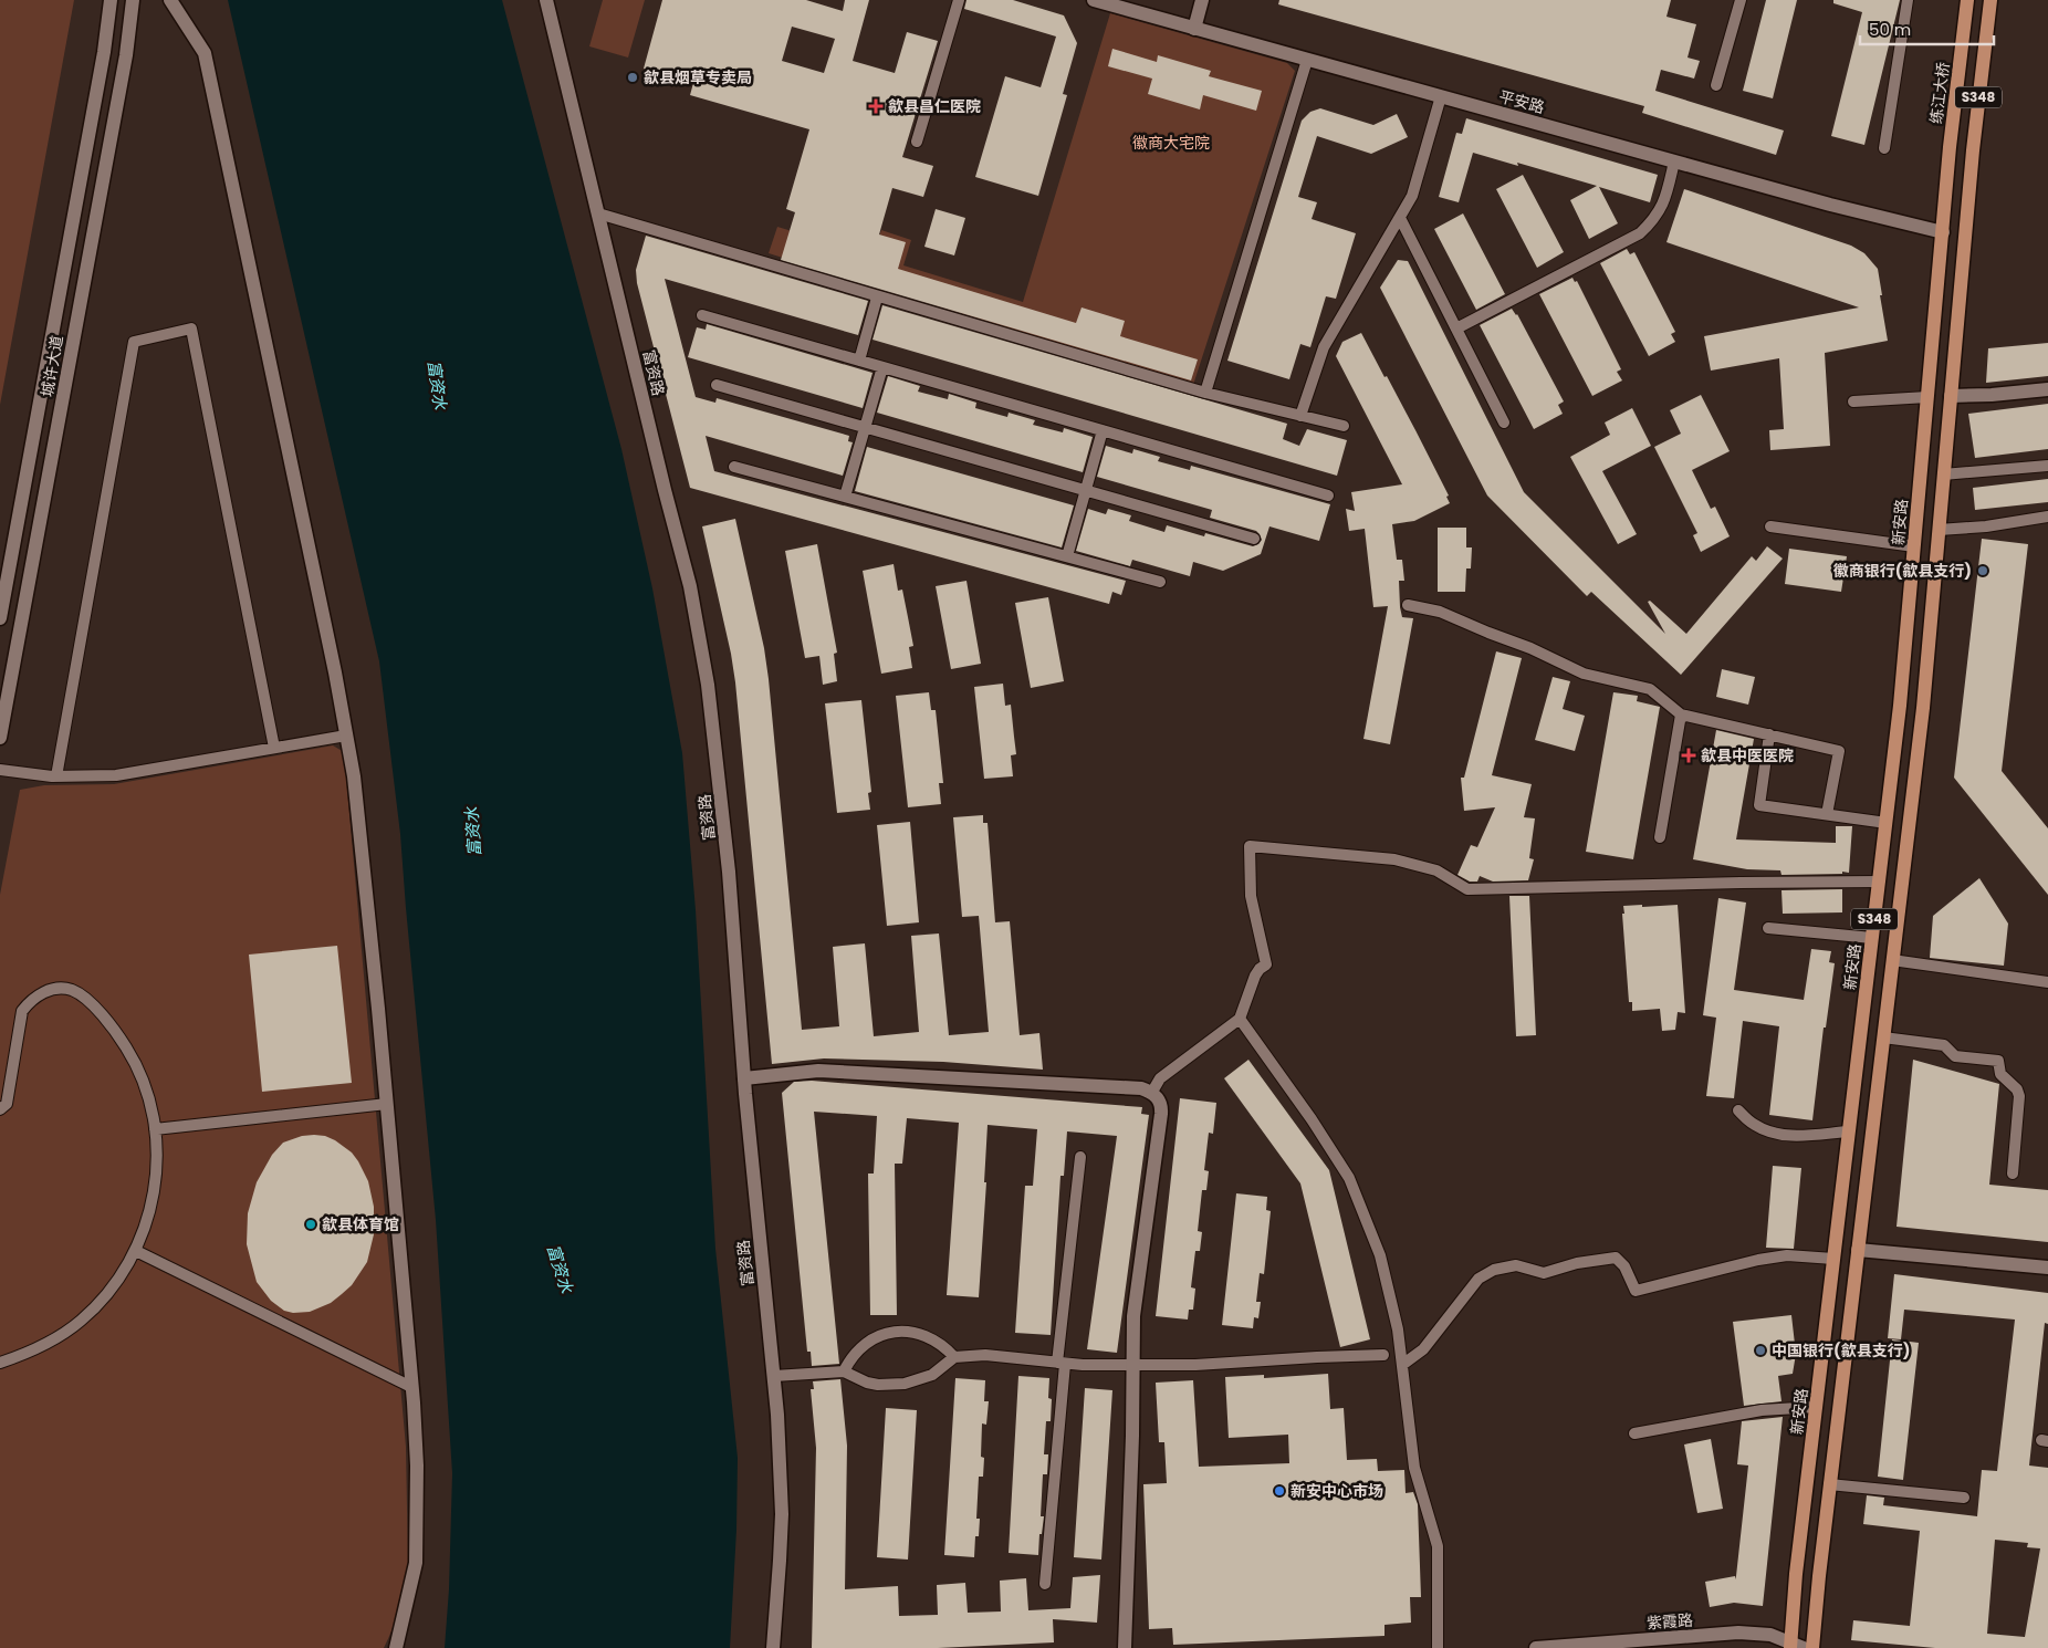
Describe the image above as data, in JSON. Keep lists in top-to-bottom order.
{
  "streets": {
    "main road": ["练江大桥", "S348", "新安路"],
    "street": [
      "平安路",
      "城许大道",
      "富资路",
      "紫霞路"
    ]
  },
  "crossings": [
    ["练江大桥", "新安路"],
    ["平安路", "新安路"],
    ["新安路", "紫霞路"]
  ],
  "water": ["富资水"],
  "parks": ["徽商大宅院"],
  "places": {
    "other": [
      "歙县烟草专卖局",
      "徽商银行(歙县支行)",
      "歙县体育馆",
      "中国银行(歙县支行)",
      "新安中心市场"
    ],
    "health": ["歙县昌仁医院", "歙县中医医院"]
  },
  "scale_bar": "50 m"
}
